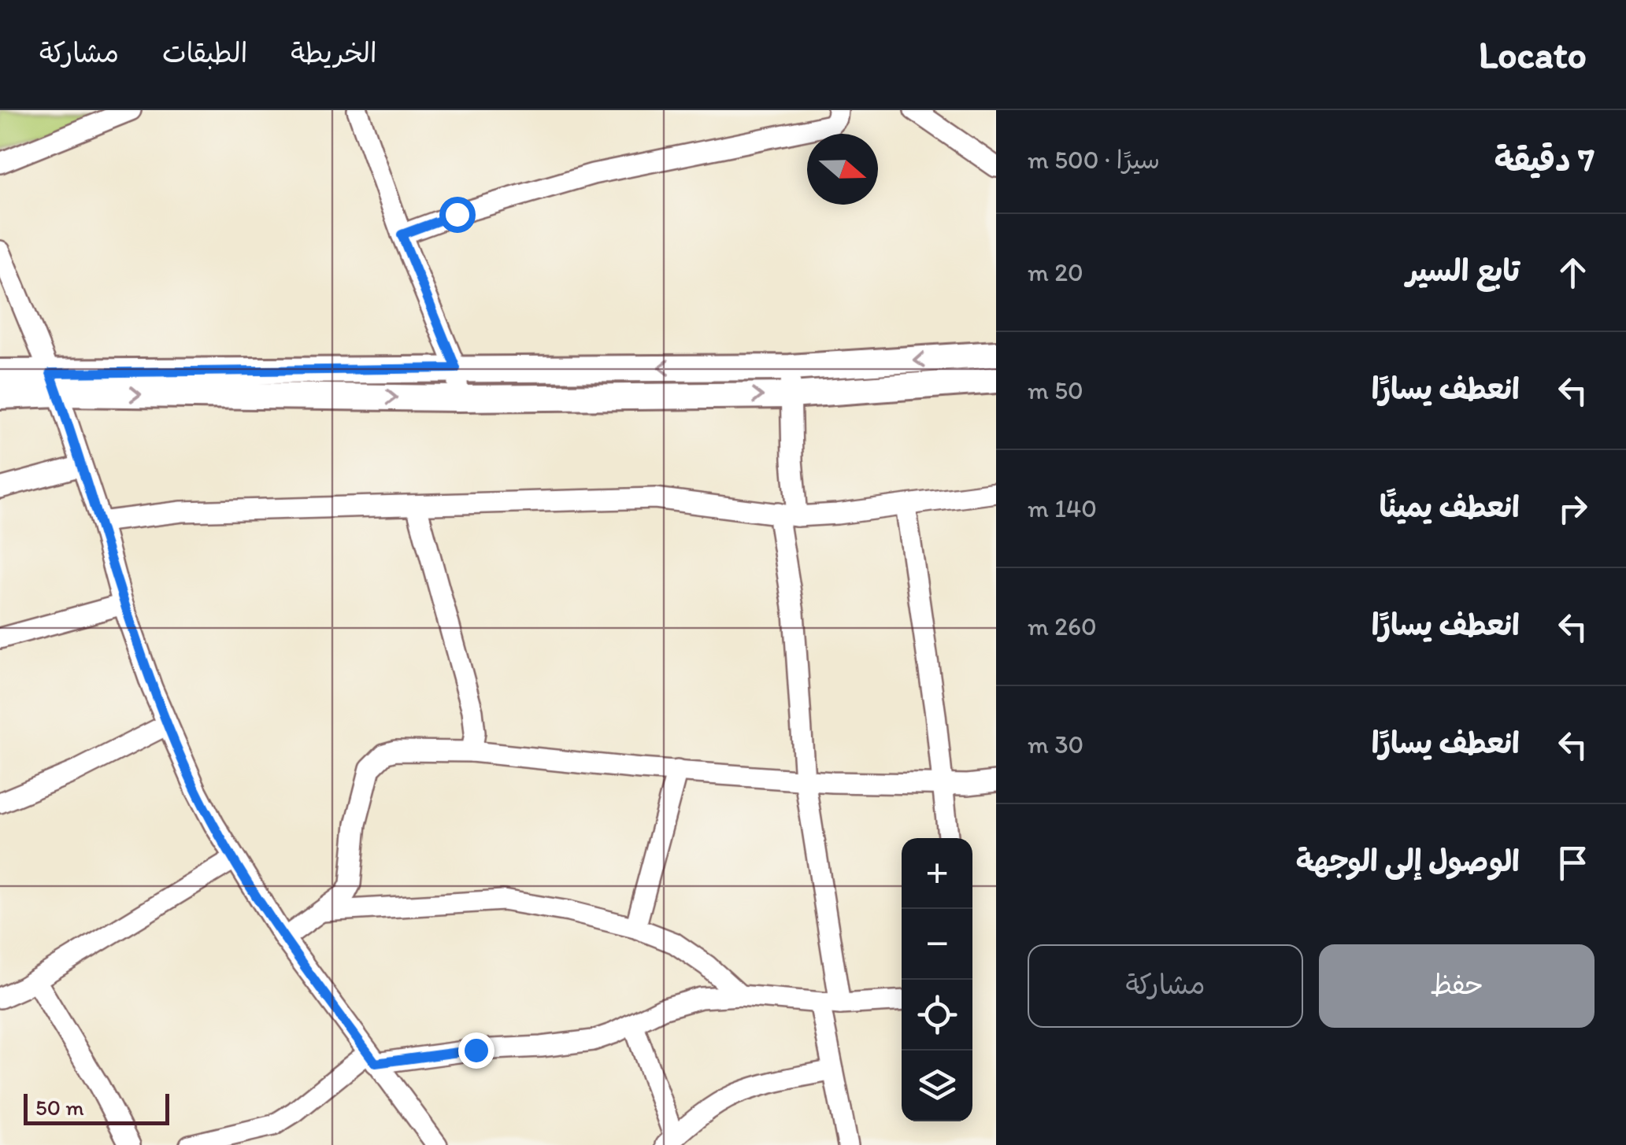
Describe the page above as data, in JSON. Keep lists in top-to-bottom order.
{
  "scale_bar": "50 m",
  "north": "right",
  "page": {
    "header": "Locato",
    "nav": ["الخريطة", "الطبقات", "مشاركة"],
    "heading": ["7 دقيقة", "سيرًا · 500 m"],
    "list": [
      ["تابع السير", "20 m"],
      ["انعطف يسارًا", "50 m"],
      ["انعطف يمينًا", "140 m"],
      ["انعطف يسارًا", "260 m"],
      ["انعطف يسارًا", "30 m"],
      "الوصول إلى الوجهة"
    ],
    "map_buttons": ["+", "−"],
    "buttons": ["حفظ", "مشاركة"],
    "scale": "50 m"
  }
}
